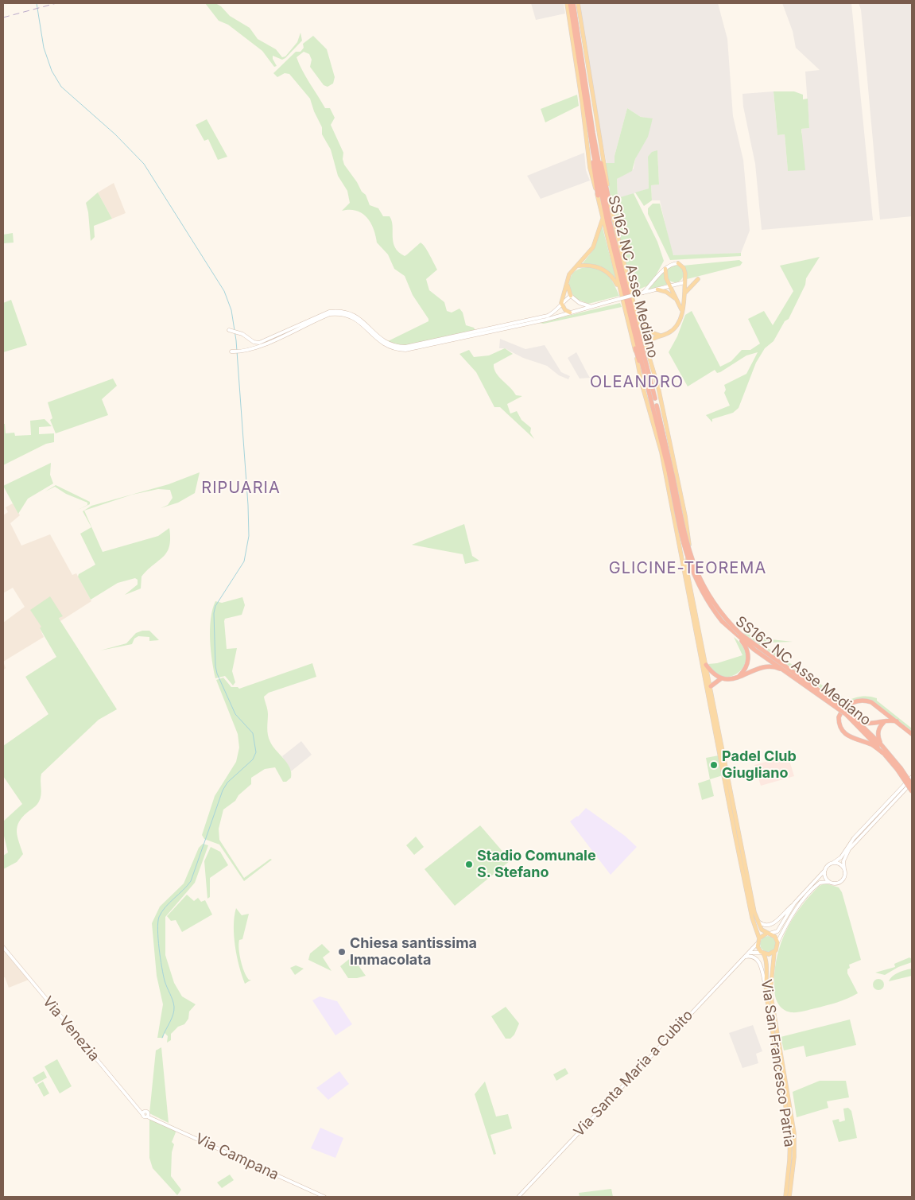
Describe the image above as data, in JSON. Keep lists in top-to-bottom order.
{
  "streets": {
    "highway": ["SS162 NC Asse Mediano"],
    "main road": [
      "Via Venezia",
      "Via San Francesco Patria",
      "Via Santa Maria a Cubito",
      "Via Campana"
    ]
  },
  "crossings": [
    ["Via Venezia", "Via Campana"],
    ["Via San Francesco Patria", "Via Santa Maria a Cubito"]
  ],
  "districts": ["OLEANDRO", "RIPUARIA", "GLICINE-TEOREMA"],
  "places": ["Padel Club Giugliano", "Stadio Comunale S. Stefano", "Chiesa santissima Immacolata"]
}
